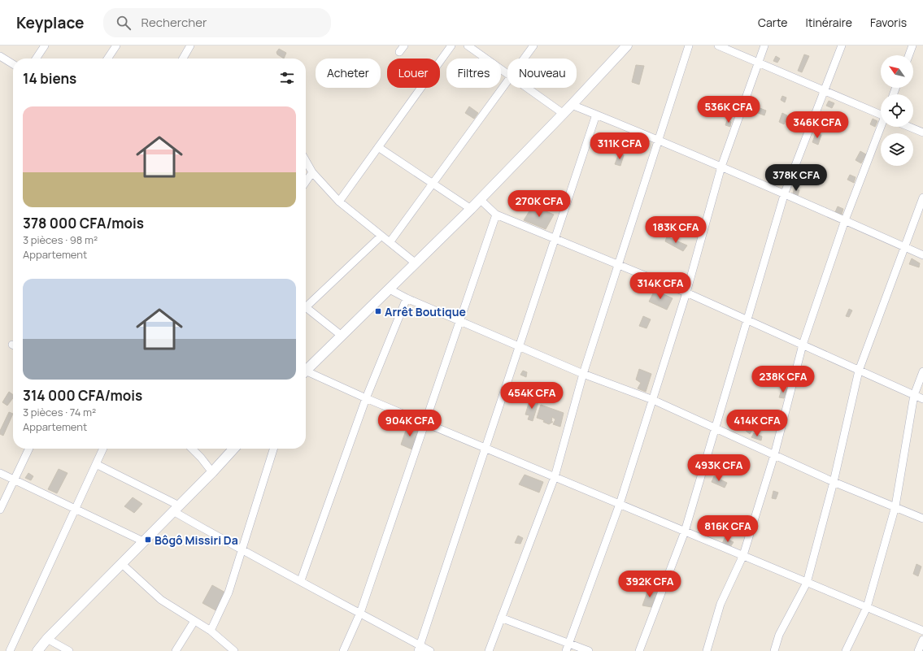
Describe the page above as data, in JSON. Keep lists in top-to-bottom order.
{
  "places": {
    "transit": ["Arrêt Boutique", "Bôgô Missiri Da"]
  },
  "north": "top left",
  "page": {
    "header": "Keyplace",
    "search": "Rechercher",
    "nav": ["Carte", "Itinéraire", "Favoris"],
    "chip": [
      "Acheter",
      "Louer",
      "Filtres",
      "Nouveau"
    ],
    "heading": "14 biens",
    "price": [
      "536K CFA",
      "346K CFA",
      "311K CFA",
      "378K CFA",
      "270K CFA",
      "183K CFA",
      "314K CFA",
      "238K CFA",
      "454K CFA",
      "904K CFA",
      "414K CFA",
      "493K CFA",
      "816K CFA",
      "392K CFA"
    ],
    "list": [
      {
        "name": "378 000 CFA/mois",
        "note": "3 pièces · 98 m² · Appartement"
      },
      {
        "name": "314 000 CFA/mois",
        "note": "3 pièces · 74 m² · Appartement"
      }
    ]
  }
}
